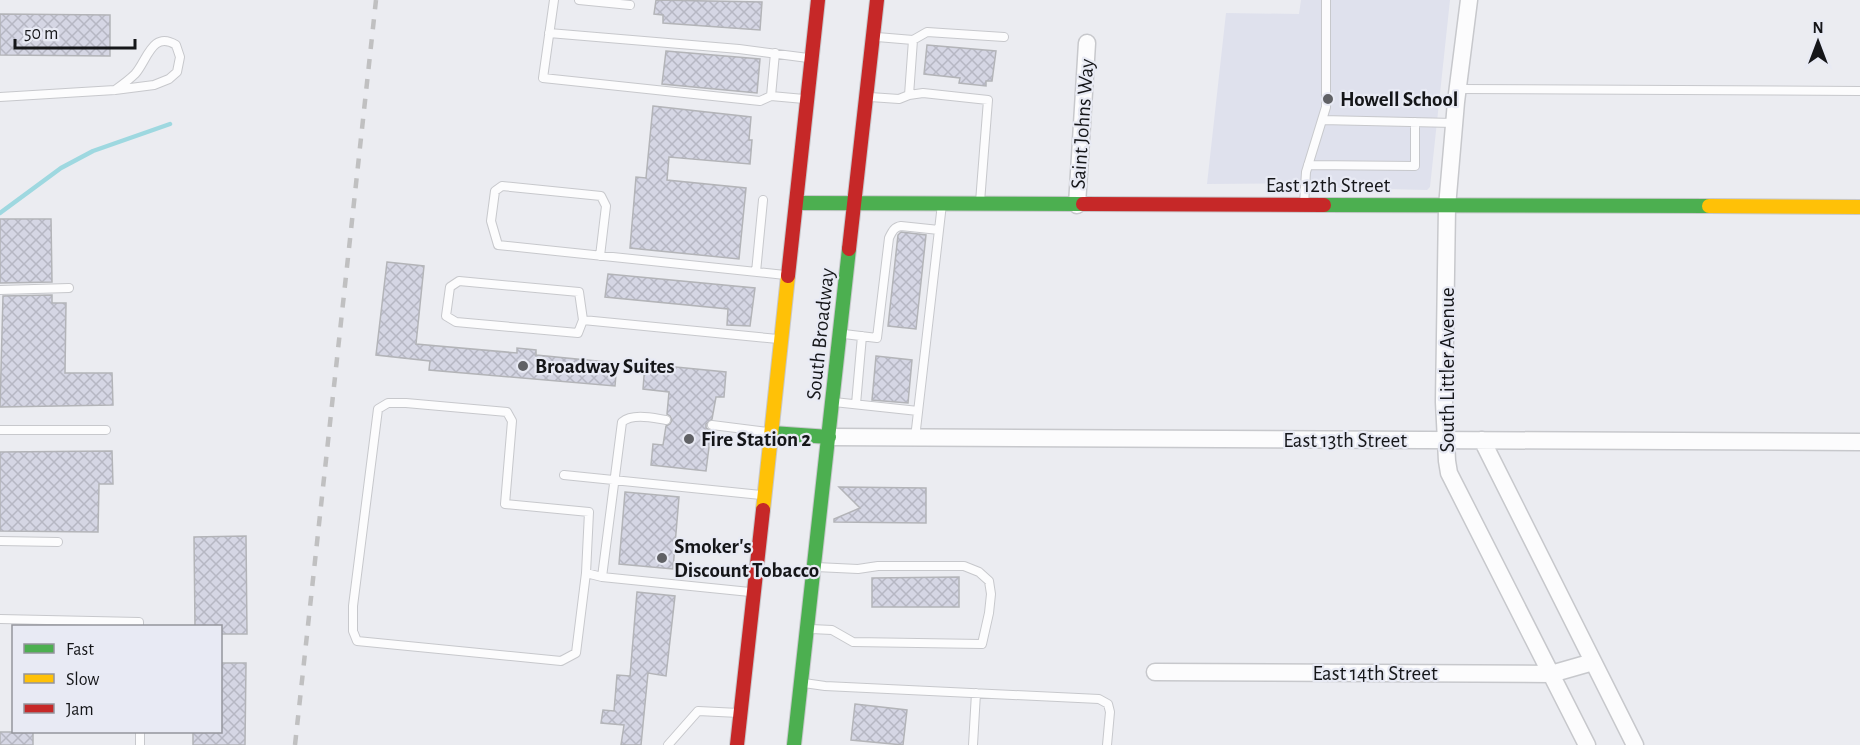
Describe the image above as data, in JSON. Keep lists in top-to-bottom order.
{
  "streets": {
    "main road": ["East 12th Street", "South Broadway"],
    "street": [
      "Saint Johns Way",
      "South Littler Avenue",
      "East 13th Street",
      "East 14th Street"
    ]
  },
  "crossings": [
    ["Saint Johns Way", "East 12th Street"],
    ["East 12th Street", "South Broadway"],
    ["East 12th Street", "South Littler Avenue"],
    ["South Broadway", "East 13th Street"],
    ["South Littler Avenue", "East 13th Street"],
    ["South Littler Avenue", "East 14th Street"]
  ],
  "places": [
    "Howell School",
    "Broadway Suites",
    "Fire Station 2",
    "Smoker's Discount Tobacco"
  ],
  "legend": ["Fast", "Slow", "Jam"],
  "scale_bar": "50 m",
  "north": "top"
}
